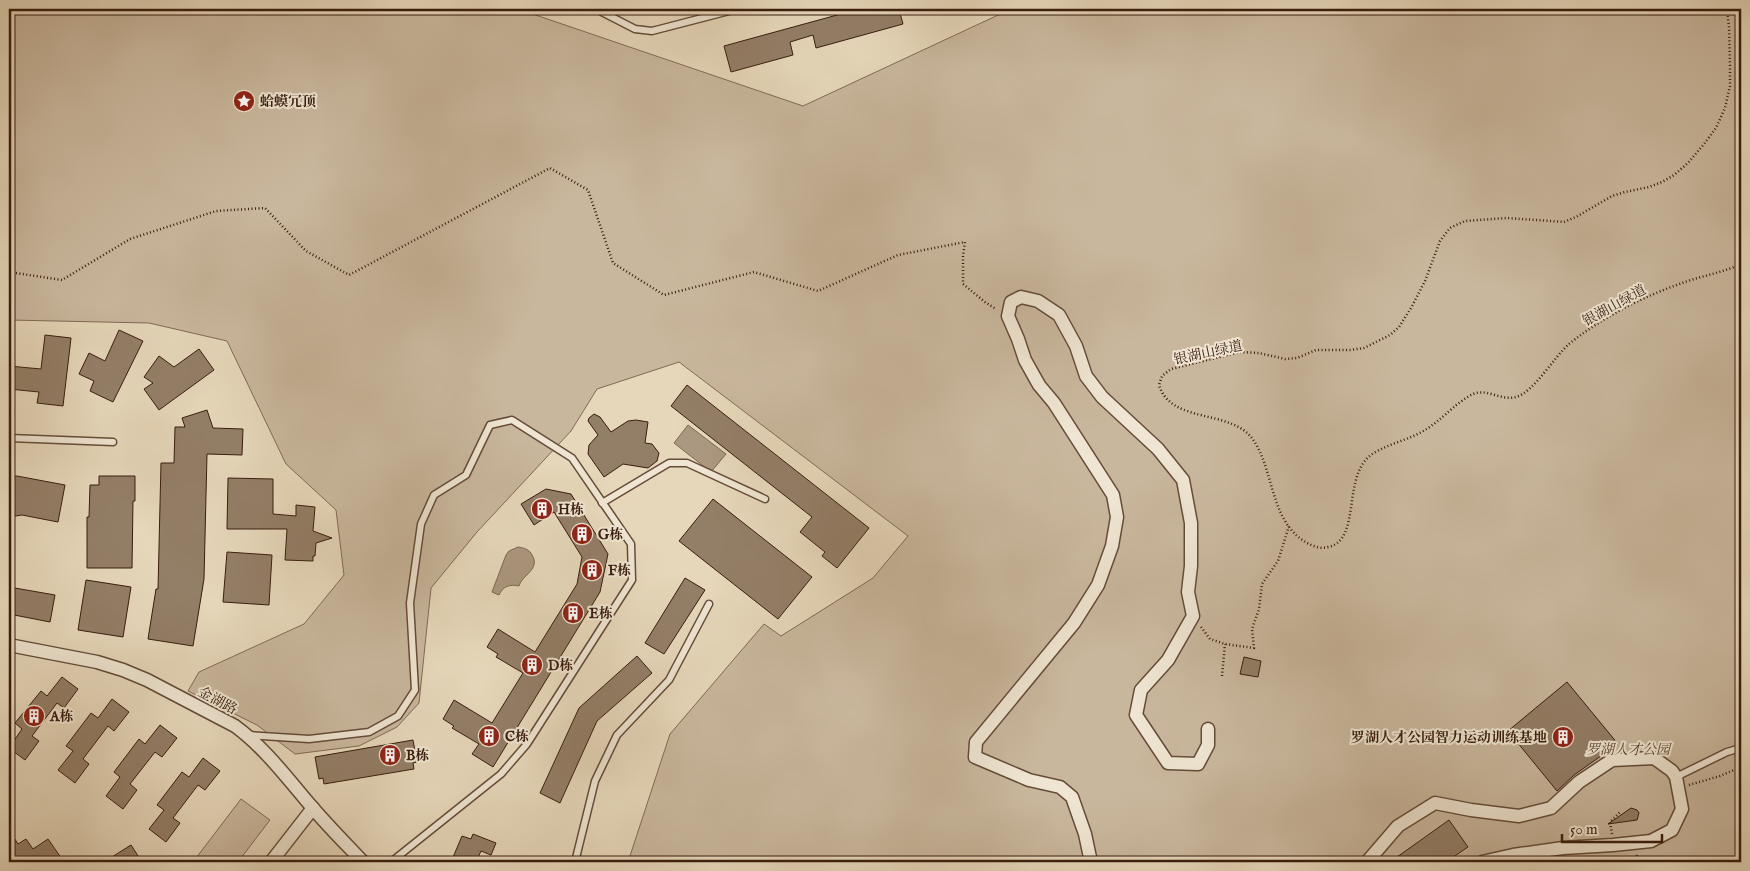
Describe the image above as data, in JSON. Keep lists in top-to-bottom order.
{
  "streets": {
    "street": ["金湖路"],
    "path": ["银湖山绿道"]
  },
  "parks": ["罗湖人才公园"],
  "places": {
    "place": ["蛤蟆冗顶"],
    "building": [
      "H栋",
      "G栋",
      "F栋",
      "E栋",
      "D栋",
      "A栋",
      "C栋",
      "罗湖人才公园智力运动训练基地",
      "B栋"
    ]
  },
  "scale_bar": "50 m"
}
